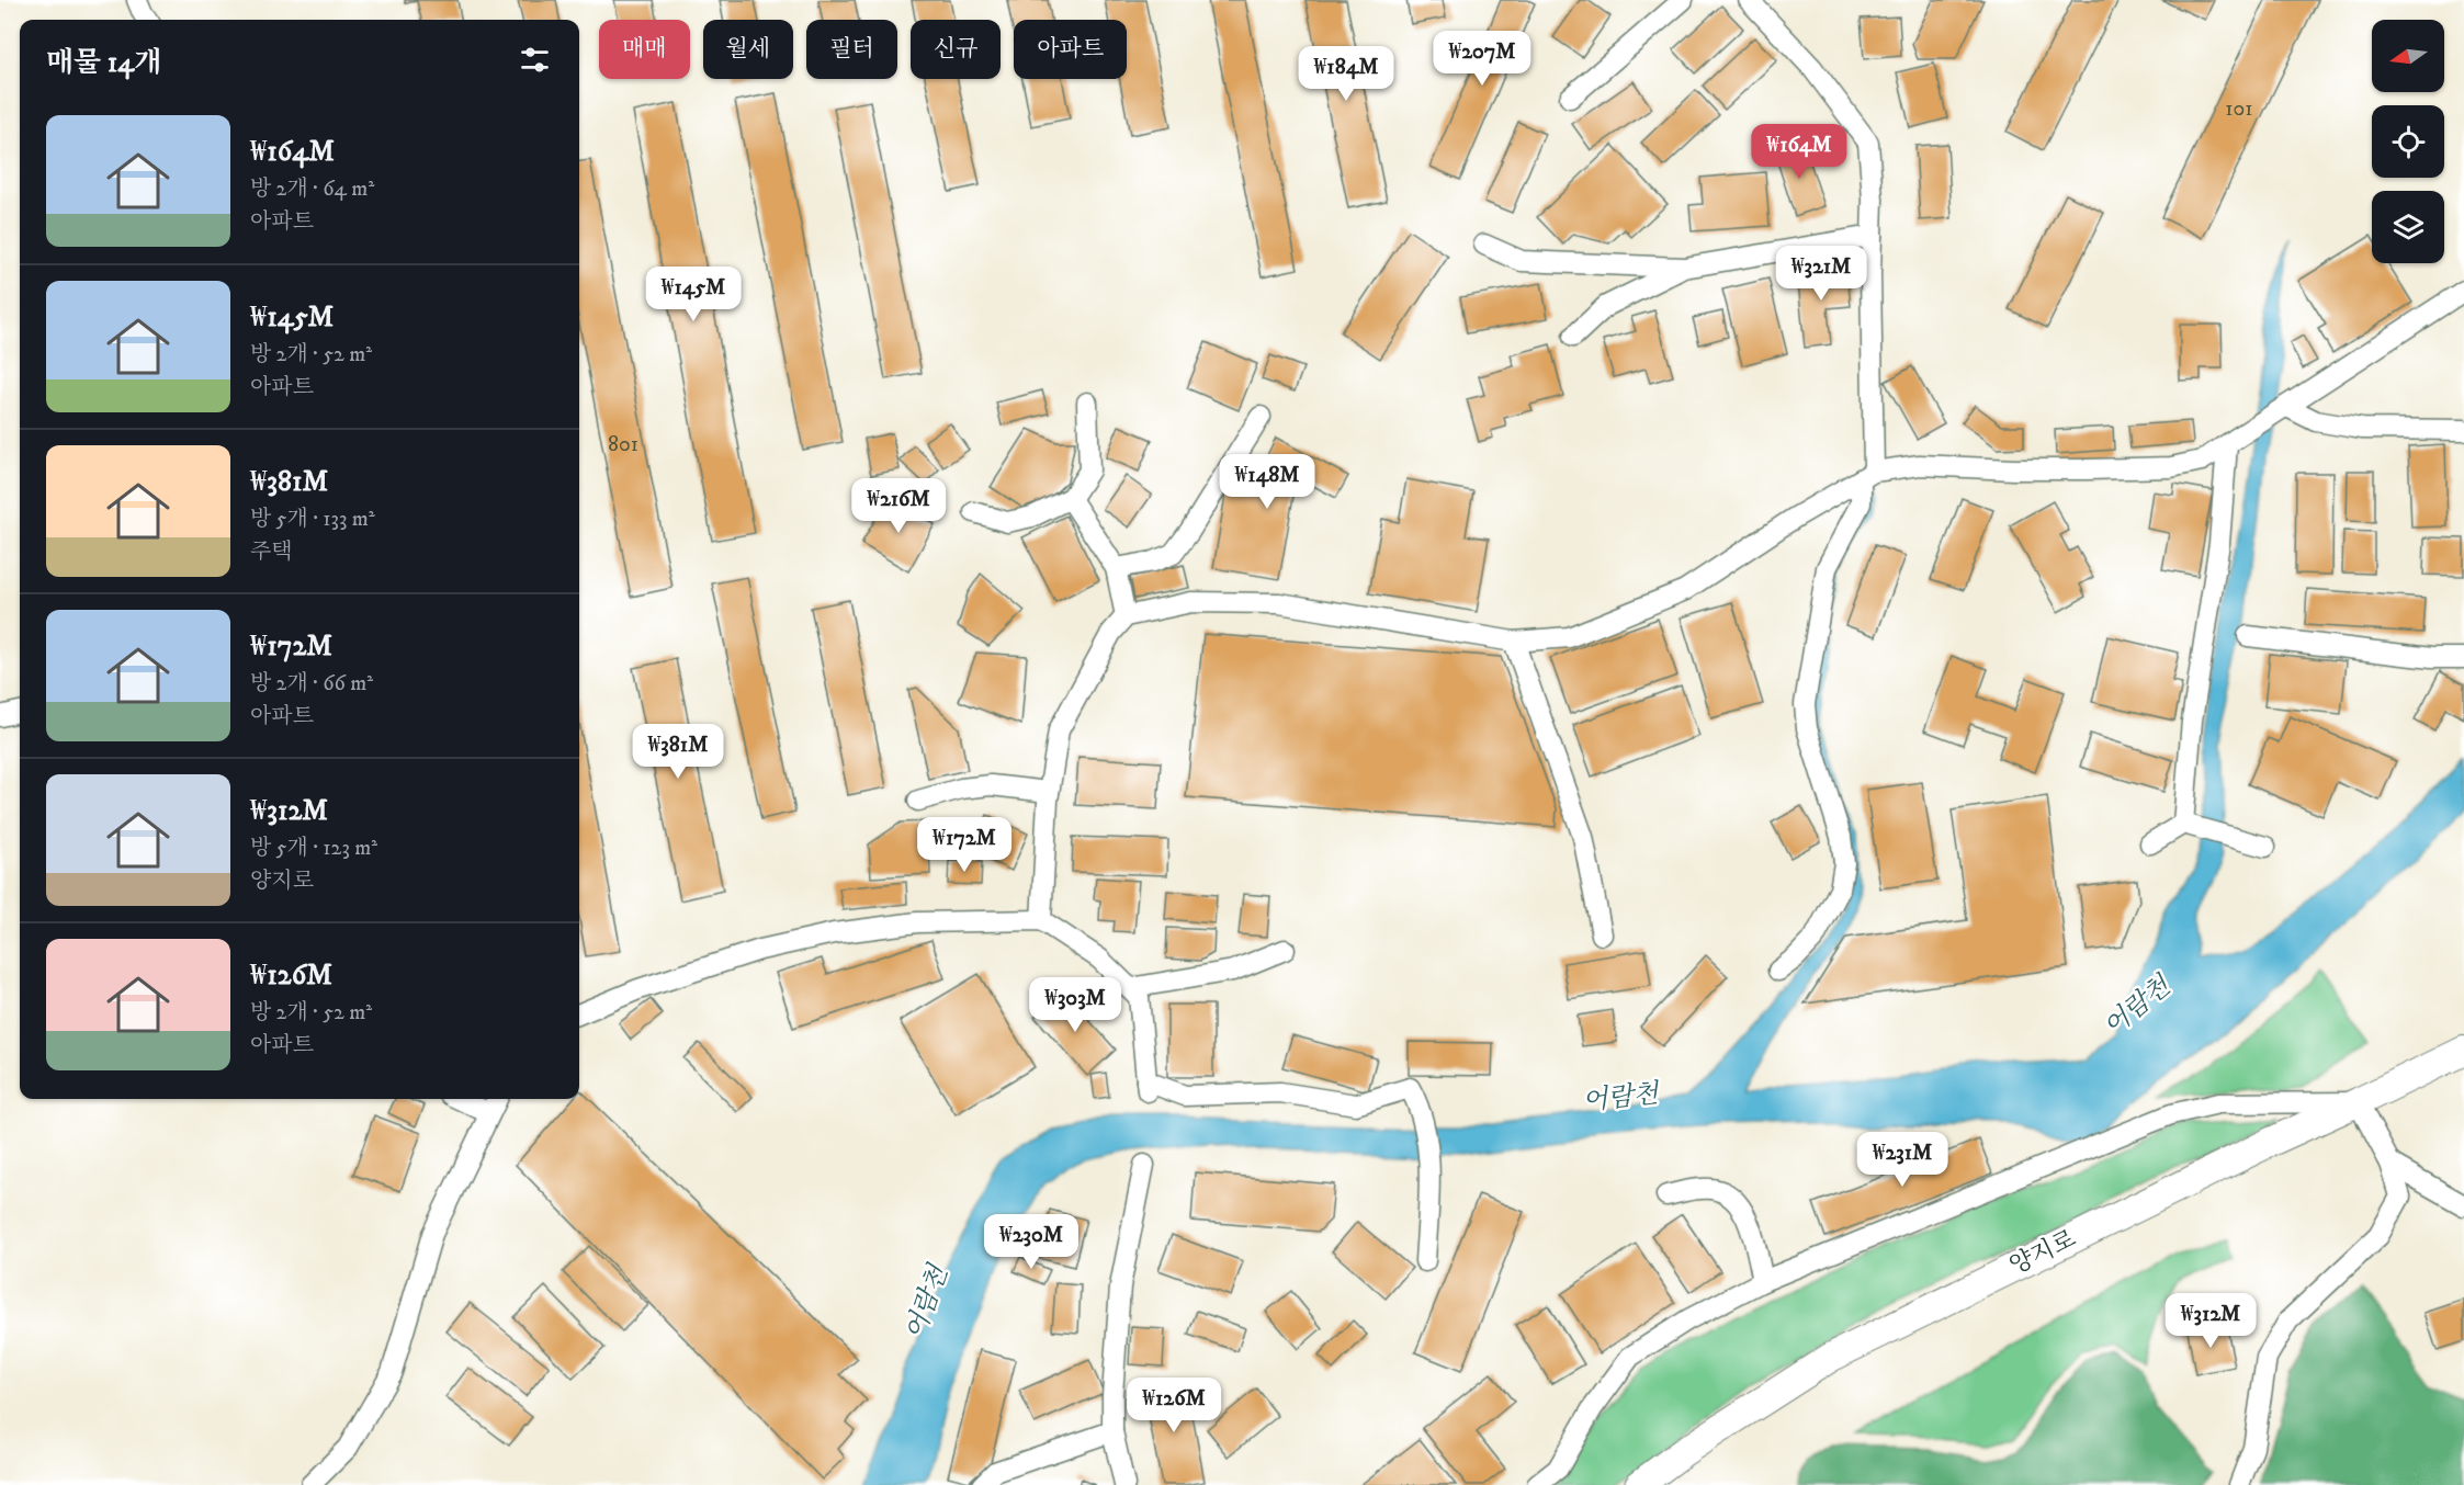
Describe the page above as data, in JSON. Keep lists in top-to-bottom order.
{
  "streets": {
    "street": ["양지로"]
  },
  "water": ["어람천"],
  "house_numbers": ["101", "801"],
  "north": "left",
  "page": {
    "chip": [
      "매매",
      "월세",
      "필터",
      "신규",
      "아파트"
    ],
    "heading": "매물 14개",
    "price": [
      "₩207M",
      "₩184M",
      "₩164M",
      "₩321M",
      "₩145M",
      "₩148M",
      "₩216M",
      "₩381M",
      "₩172M",
      "₩303M",
      "₩231M",
      "₩230M",
      "₩312M",
      "₩126M"
    ],
    "list": [
      {
        "name": "₩164M",
        "note": "방 2개 · 64 m² · 아파트"
      },
      {
        "name": "₩145M",
        "note": "방 2개 · 52 m² · 아파트"
      },
      {
        "name": "₩381M",
        "note": "방 5개 · 133 m² · 주택"
      },
      {
        "name": "₩172M",
        "note": "방 2개 · 66 m² · 아파트"
      },
      {
        "name": "₩312M",
        "note": "방 5개 · 123 m² · 양지로"
      },
      {
        "name": "₩126M",
        "note": "방 2개 · 52 m² · 아파트"
      }
    ]
  }
}
